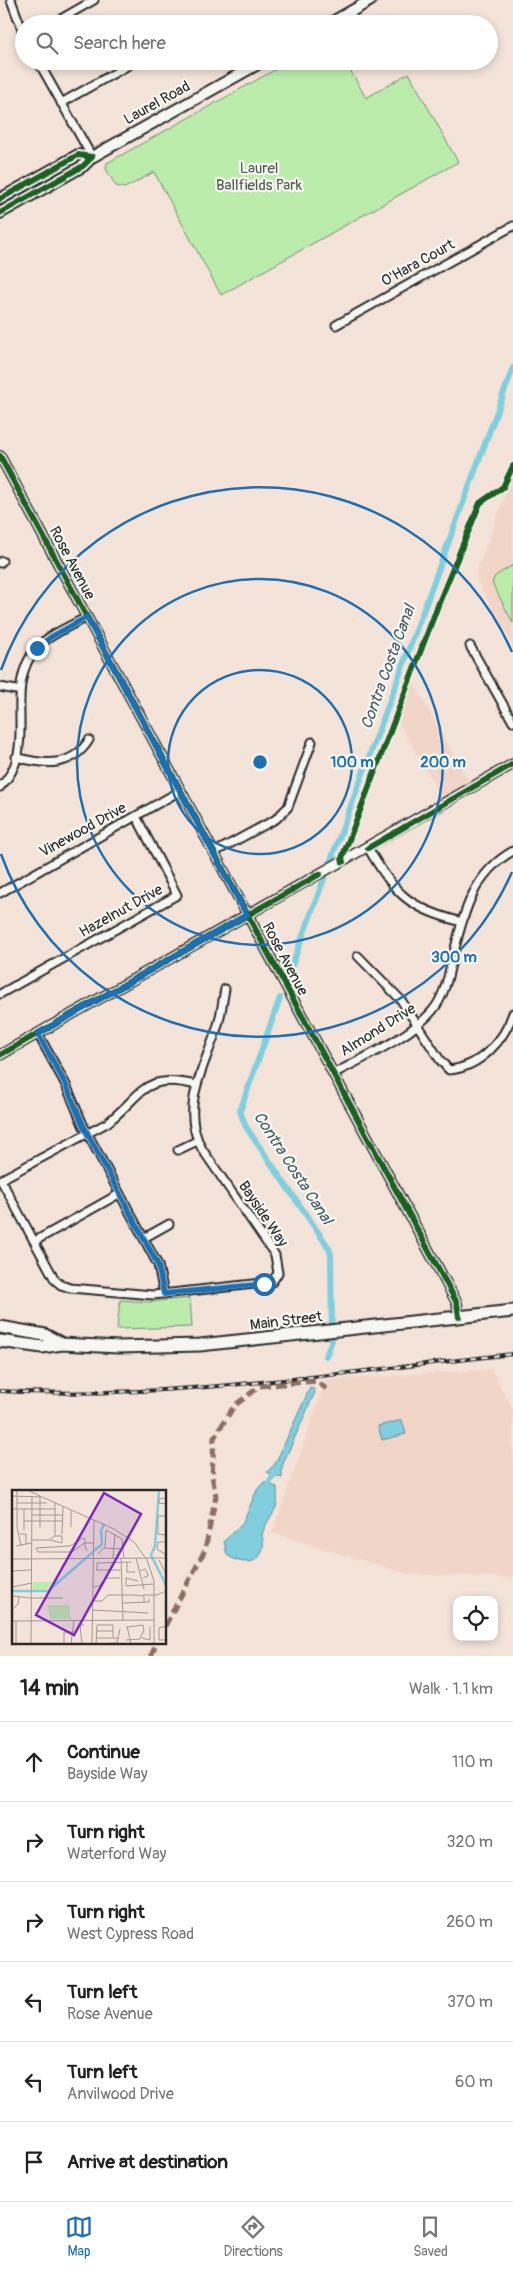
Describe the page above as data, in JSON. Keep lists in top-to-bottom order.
{
  "streets": {
    "main road": ["Laurel Road", "Main Street"],
    "street": [
      "O'Hara Court",
      "Rose Avenue",
      "Vinewood Drive",
      "Hazelnut Drive",
      "Almond Drive",
      "Bayside Way"
    ]
  },
  "crossings": [
    ["Rose Avenue", "Vinewood Drive"],
    ["Rose Avenue", "Almond Drive"],
    ["Rose Avenue", "Main Street"],
    ["Vinewood Drive", "Hazelnut Drive"]
  ],
  "water": ["Contra Costa Canal"],
  "parks": ["Laurel Ballfields Park"],
  "page": {
    "search": "Search here",
    "heading": ["14 min", "Walk · 1.1 km"],
    "list": [
      ["Continue", "Bayside Way", "110 m"],
      ["Turn right", "Waterford Way", "320 m"],
      ["Turn right", "West Cypress Road", "260 m"],
      ["Turn left", "Rose Avenue", "370 m"],
      ["Turn left", "Anvilwood Drive", "60 m"],
      "Arrive at destination"
    ],
    "nav": ["Map", "Directions", "Saved"]
  },
  "rings": ["100 m", "200 m", "300 m"]
}
